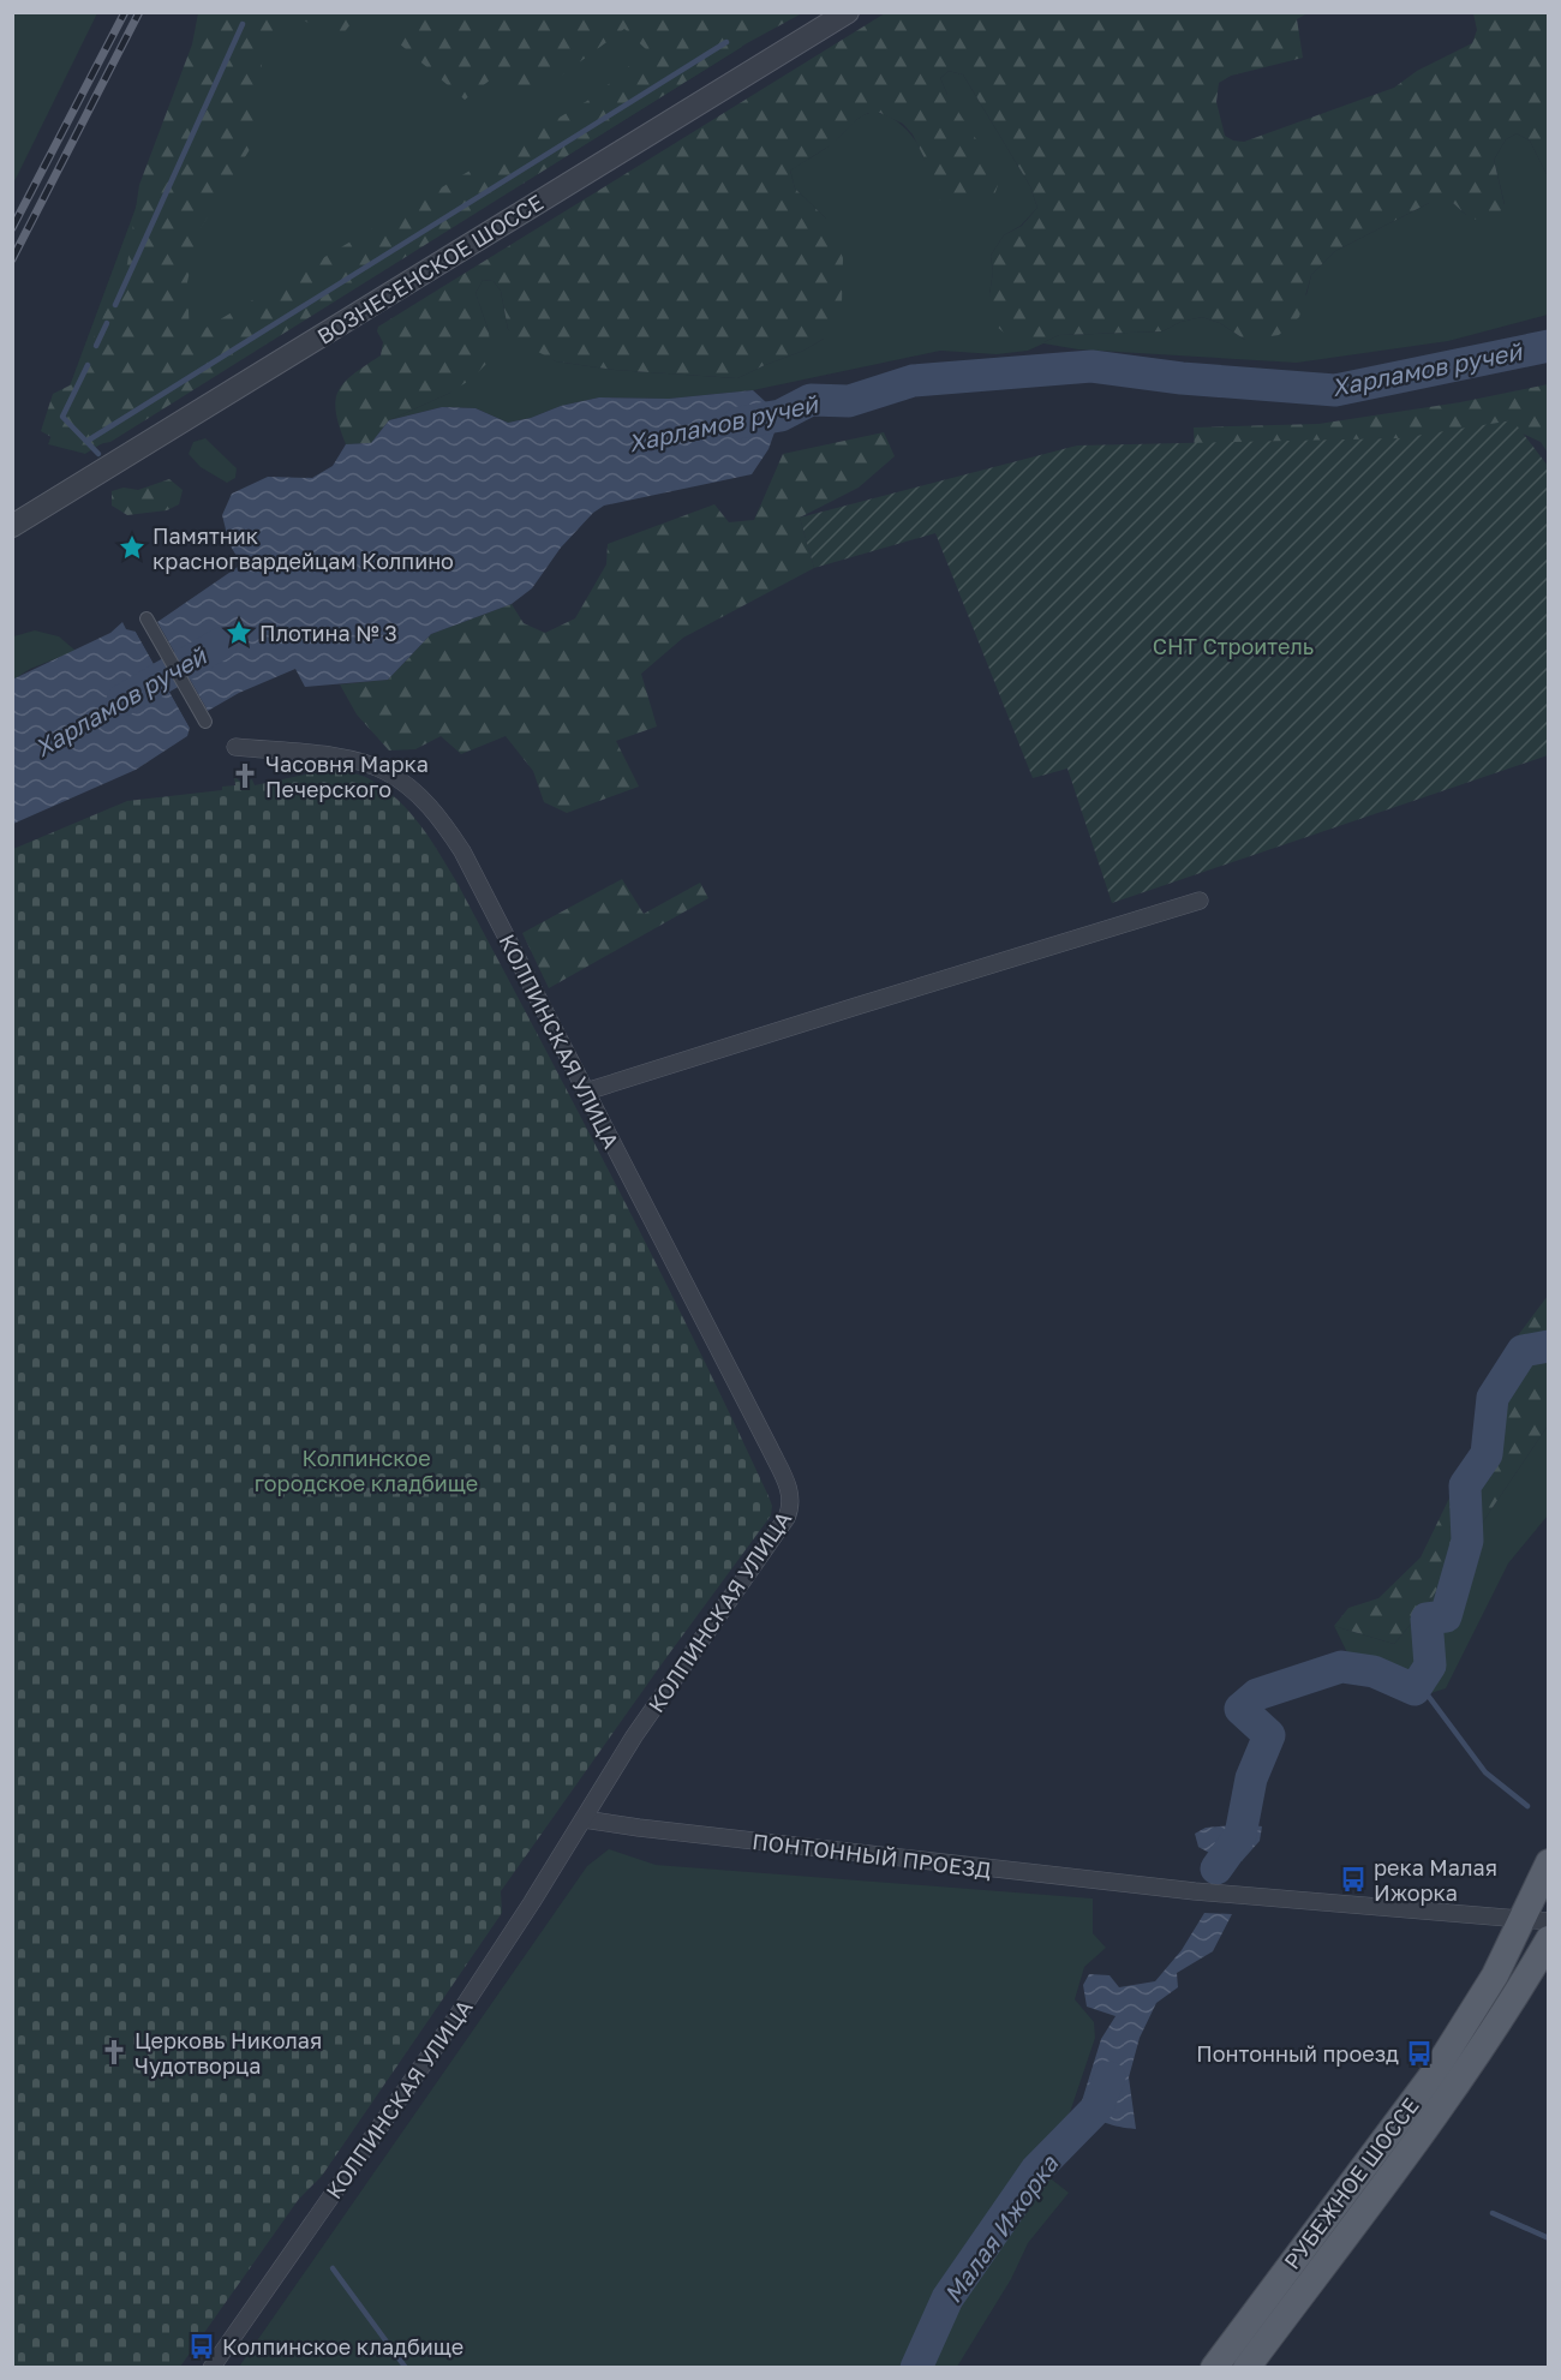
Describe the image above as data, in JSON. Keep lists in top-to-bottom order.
{
  "streets": {
    "main road": ["РУБЕЖНОЕ ШОССЕ"],
    "street": ["ВОЗНЕСЕНСКОЕ ШОССЕ", "КОЛПИНСКАЯ УЛИЦА", "ПОНТОННЫЙ ПРОЕЗД"]
  },
  "crossings": [
    ["КОЛПИНСКАЯ УЛИЦА", "ПОНТОННЫЙ ПРОЕЗД"],
    ["ПОНТОННЫЙ ПРОЕЗД", "РУБЕЖНОЕ ШОССЕ"]
  ],
  "water": ["Харламов ручей", "Малая Ижорка"],
  "parks": ["СНТ Строитель", "Колпинское городское кладбище"],
  "places": {
    "place": ["Памятник красногвардейцам Колпино", "Плотина № 3"],
    "church": ["Часовня Марка Печерского", "Церковь Николая Чудотворца"],
    "bus stop": ["река Малая Ижорка", "Понтонный проезд", "Колпинское кладбище"]
  }
}
